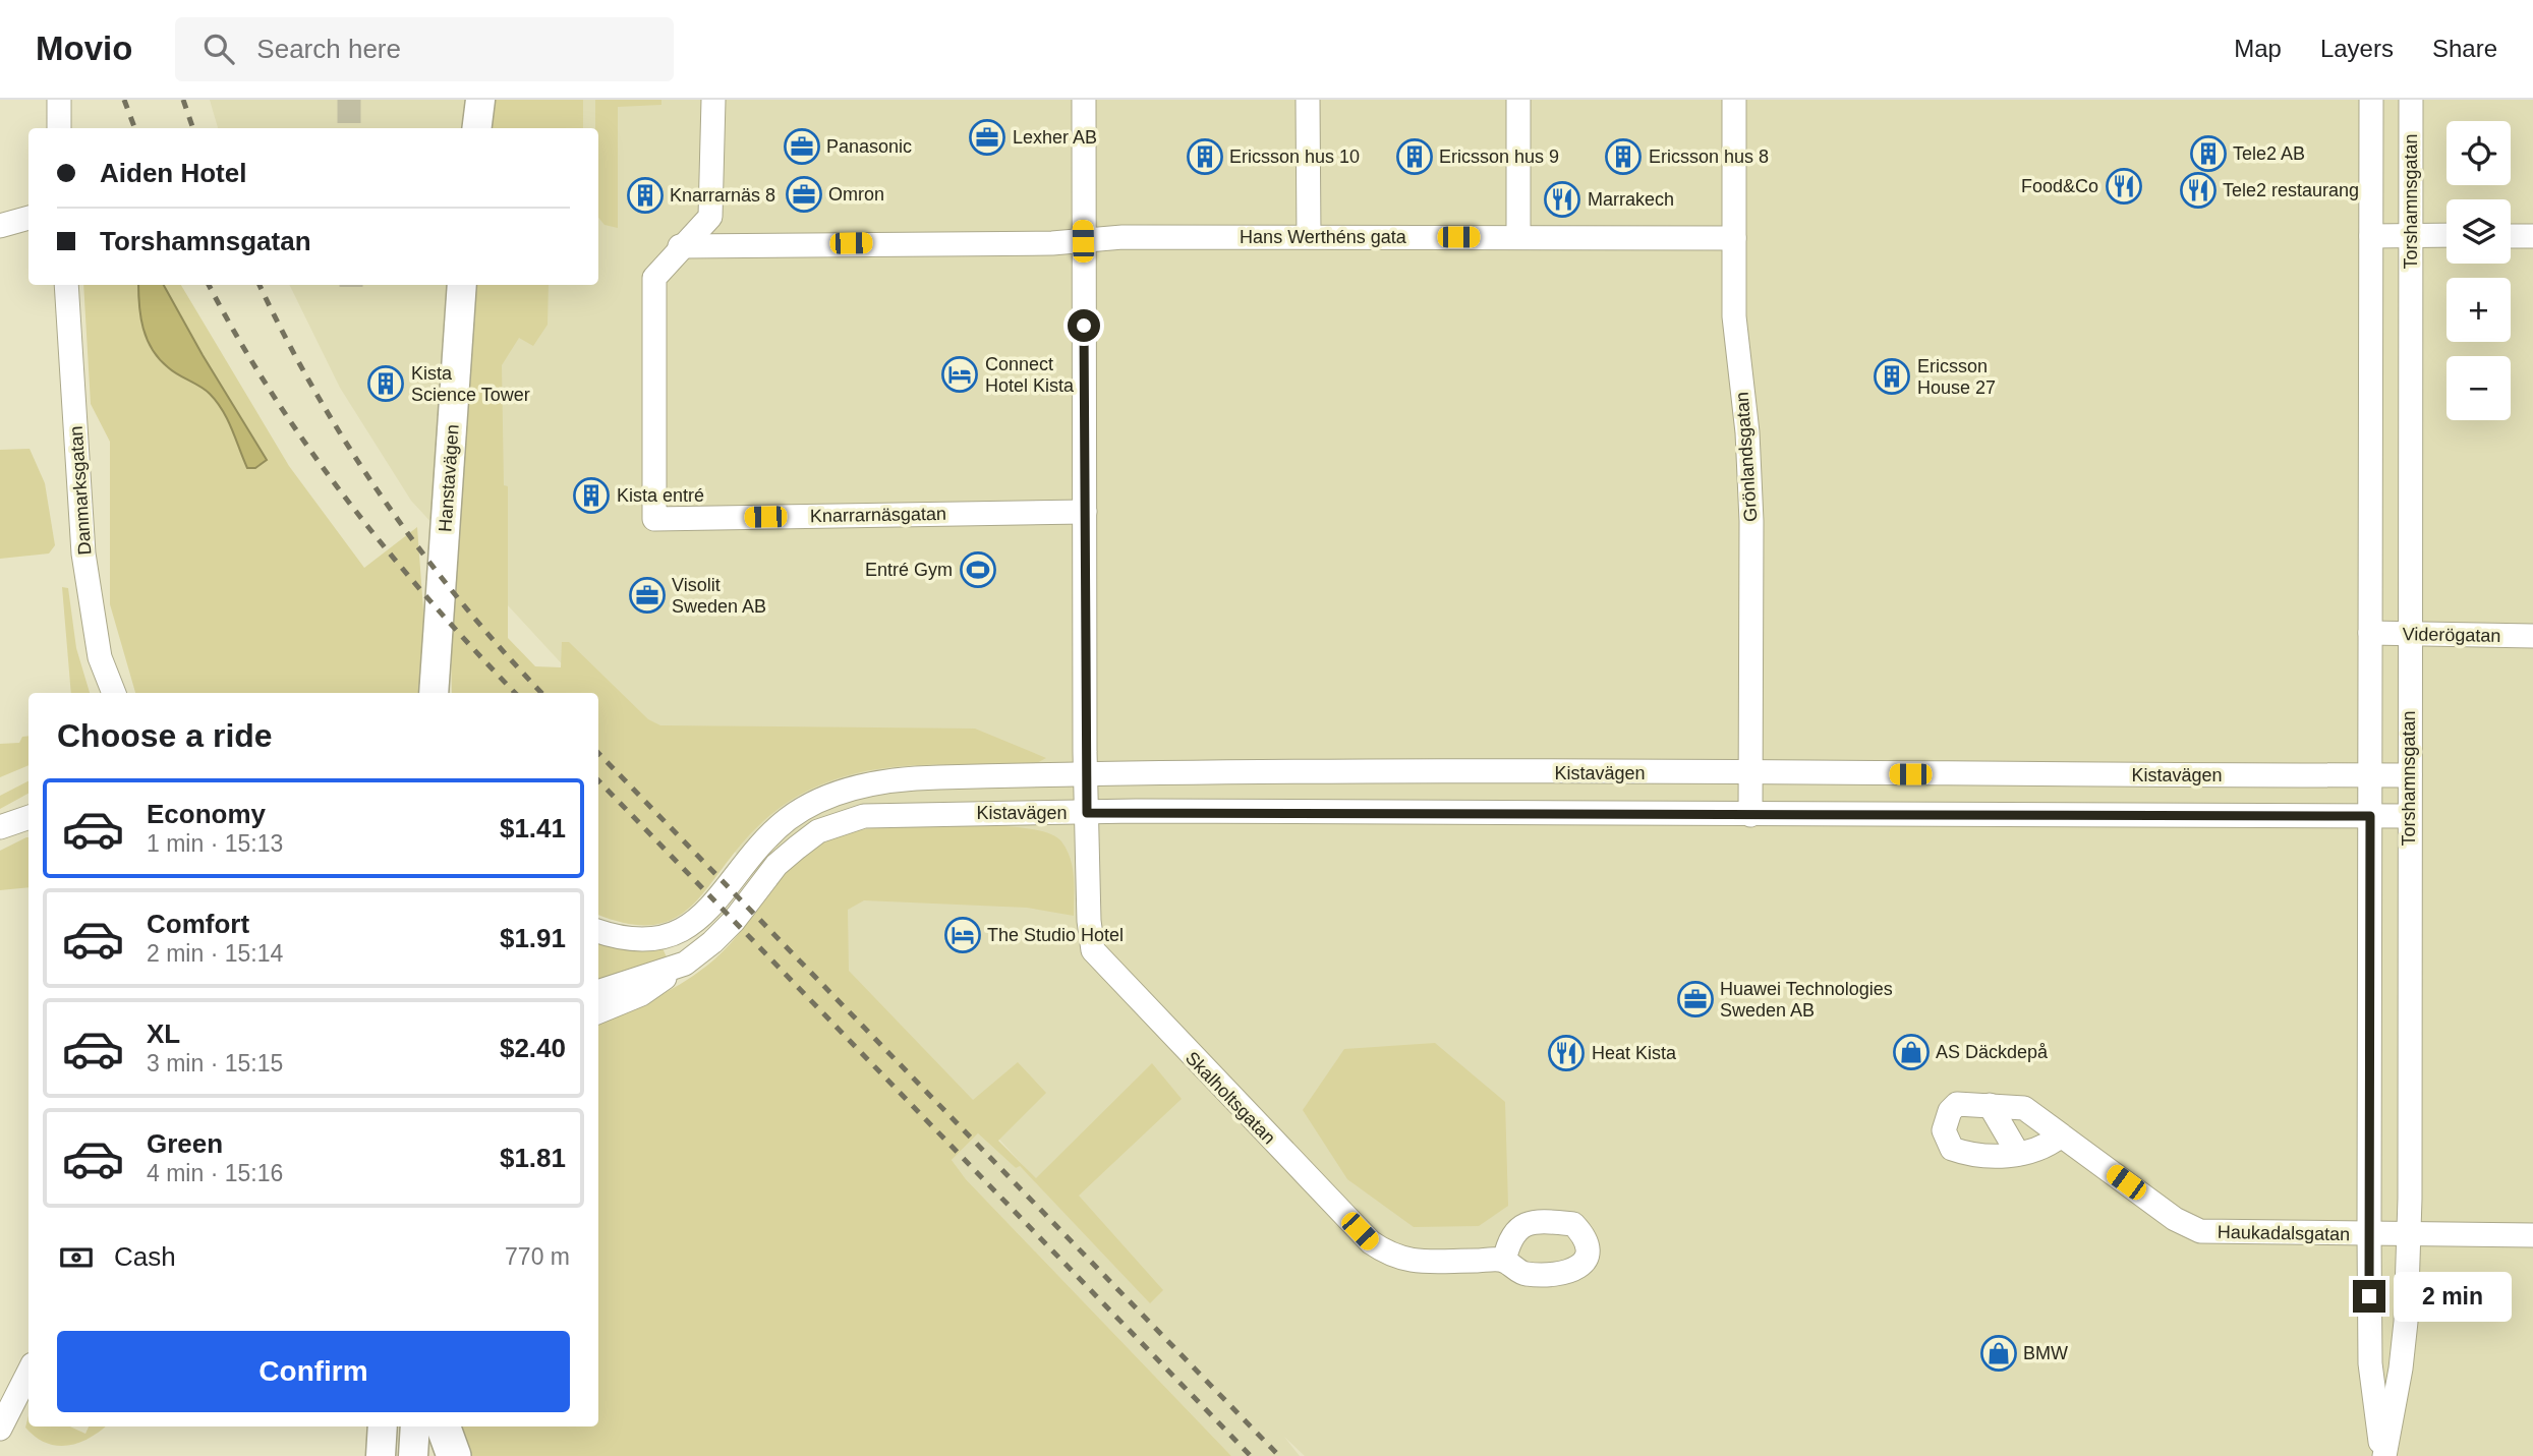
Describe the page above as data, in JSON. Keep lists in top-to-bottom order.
{
  "streets": {
    "main road": ["Hanstavägen"],
    "street": [
      "Torshamnsgatan",
      "Hans Werthéns gata",
      "Grönlandsgatan",
      "Danmarksgatan",
      "Knarrarnäsgatan",
      "Viderögatan",
      "Kistavägen",
      "Skalholtsgatan",
      "Haukadalsgatan"
    ]
  },
  "crossings": [
    ["Torshamnsgatan", "Viderögatan"],
    ["Torshamnsgatan", "Kistavägen"],
    ["Torshamnsgatan", "Haukadalsgatan"],
    ["Hans Werthéns gata", "Grönlandsgatan"],
    ["Hans Werthéns gata", "Skalholtsgatan"],
    ["Grönlandsgatan", "Kistavägen"],
    ["Knarrarnäsgatan", "Skalholtsgatan"],
    ["Kistavägen", "Skalholtsgatan"]
  ],
  "places": {
    "office": [
      "Lexher AB",
      "Panasonic",
      "Omron",
      "Visolit Sweden AB",
      "Huawei Technologies Sweden AB"
    ],
    "building": [
      "Tele2 AB",
      "Ericsson hus 10",
      "Ericsson hus 9",
      "Ericsson hus 8",
      "Knarrarnäs 8",
      "Ericsson House 27",
      "Kista Science Tower",
      "Kista entré"
    ],
    "restaurant": [
      "Food&Co",
      "Tele2 restaurang",
      "Marrakech",
      "Heat Kista"
    ],
    "hotel": ["Connect Hotel Kista", "The Studio Hotel"],
    "sports": ["Entré Gym"],
    "shop": ["AS Däckdepå", "BMW"]
  },
  "page": {
    "header": "Movio",
    "search": "Search here",
    "nav": ["Map", "Layers", "Share"],
    "map_buttons": ["+", "−"],
    "banner": ["Aiden Hotel", "Torshamnsgatan"],
    "heading": "Choose a ride",
    "list": [
      {
        "name": "Economy",
        "note": "1 min · 15:13",
        "value": "$1.41"
      },
      {
        "name": "Comfort",
        "note": "2 min · 15:14",
        "value": "$1.91"
      },
      {
        "name": "XL",
        "note": "3 min · 15:15",
        "value": "$2.40"
      },
      {
        "name": "Green",
        "note": "4 min · 15:16",
        "value": "$1.81"
      }
    ],
    "pay": ["Cash", "770 m"],
    "bubble": "2 min",
    "buttons": "Confirm"
  }
}
